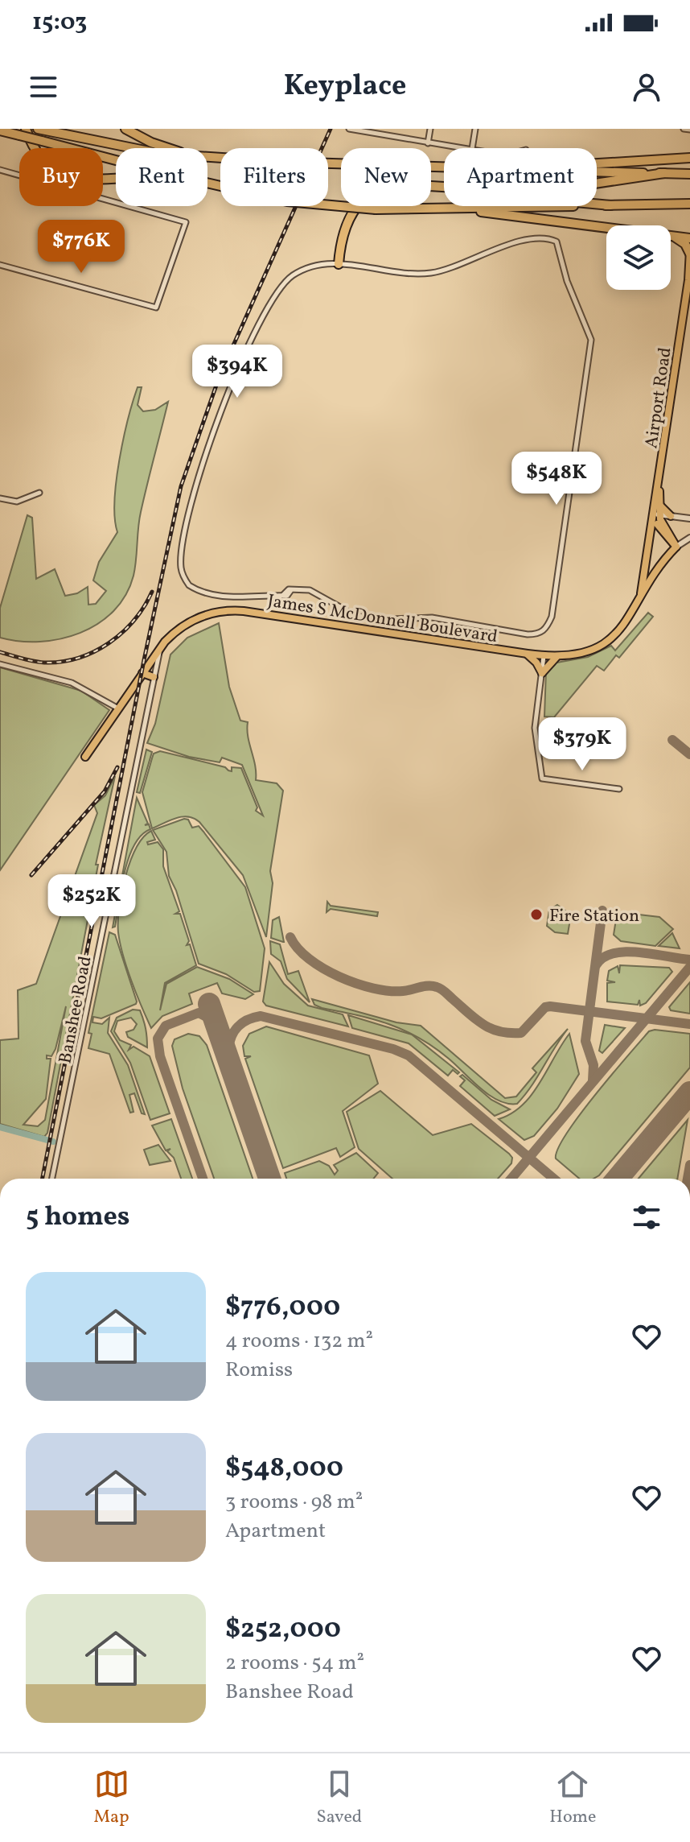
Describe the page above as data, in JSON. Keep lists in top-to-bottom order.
{
  "streets": {
    "main road": ["Airport Road", "James S McDonnell Boulevard"],
    "street": ["Banshee Road"]
  },
  "crossings": [
    ["Airport Road", "James S McDonnell Boulevard"],
    ["James S McDonnell Boulevard", "Banshee Road"]
  ],
  "places": ["Fire Station"],
  "page": {
    "status": "15:03",
    "header": "Keyplace",
    "chip": [
      "Buy",
      "Rent",
      "Filters",
      "New",
      "Apartment"
    ],
    "price": [
      "$776K",
      "$394K",
      "$548K",
      "$379K",
      "$252K"
    ],
    "heading": "5 homes",
    "list": [
      {
        "name": "$776,000",
        "note": "4 rooms · 132 m² · Romiss"
      },
      {
        "name": "$548,000",
        "note": "3 rooms · 98 m² · Apartment"
      },
      {
        "name": "$252,000",
        "note": "2 rooms · 54 m² · Banshee Road"
      }
    ],
    "tabs": ["Map", "Saved", "Home"]
  }
}
